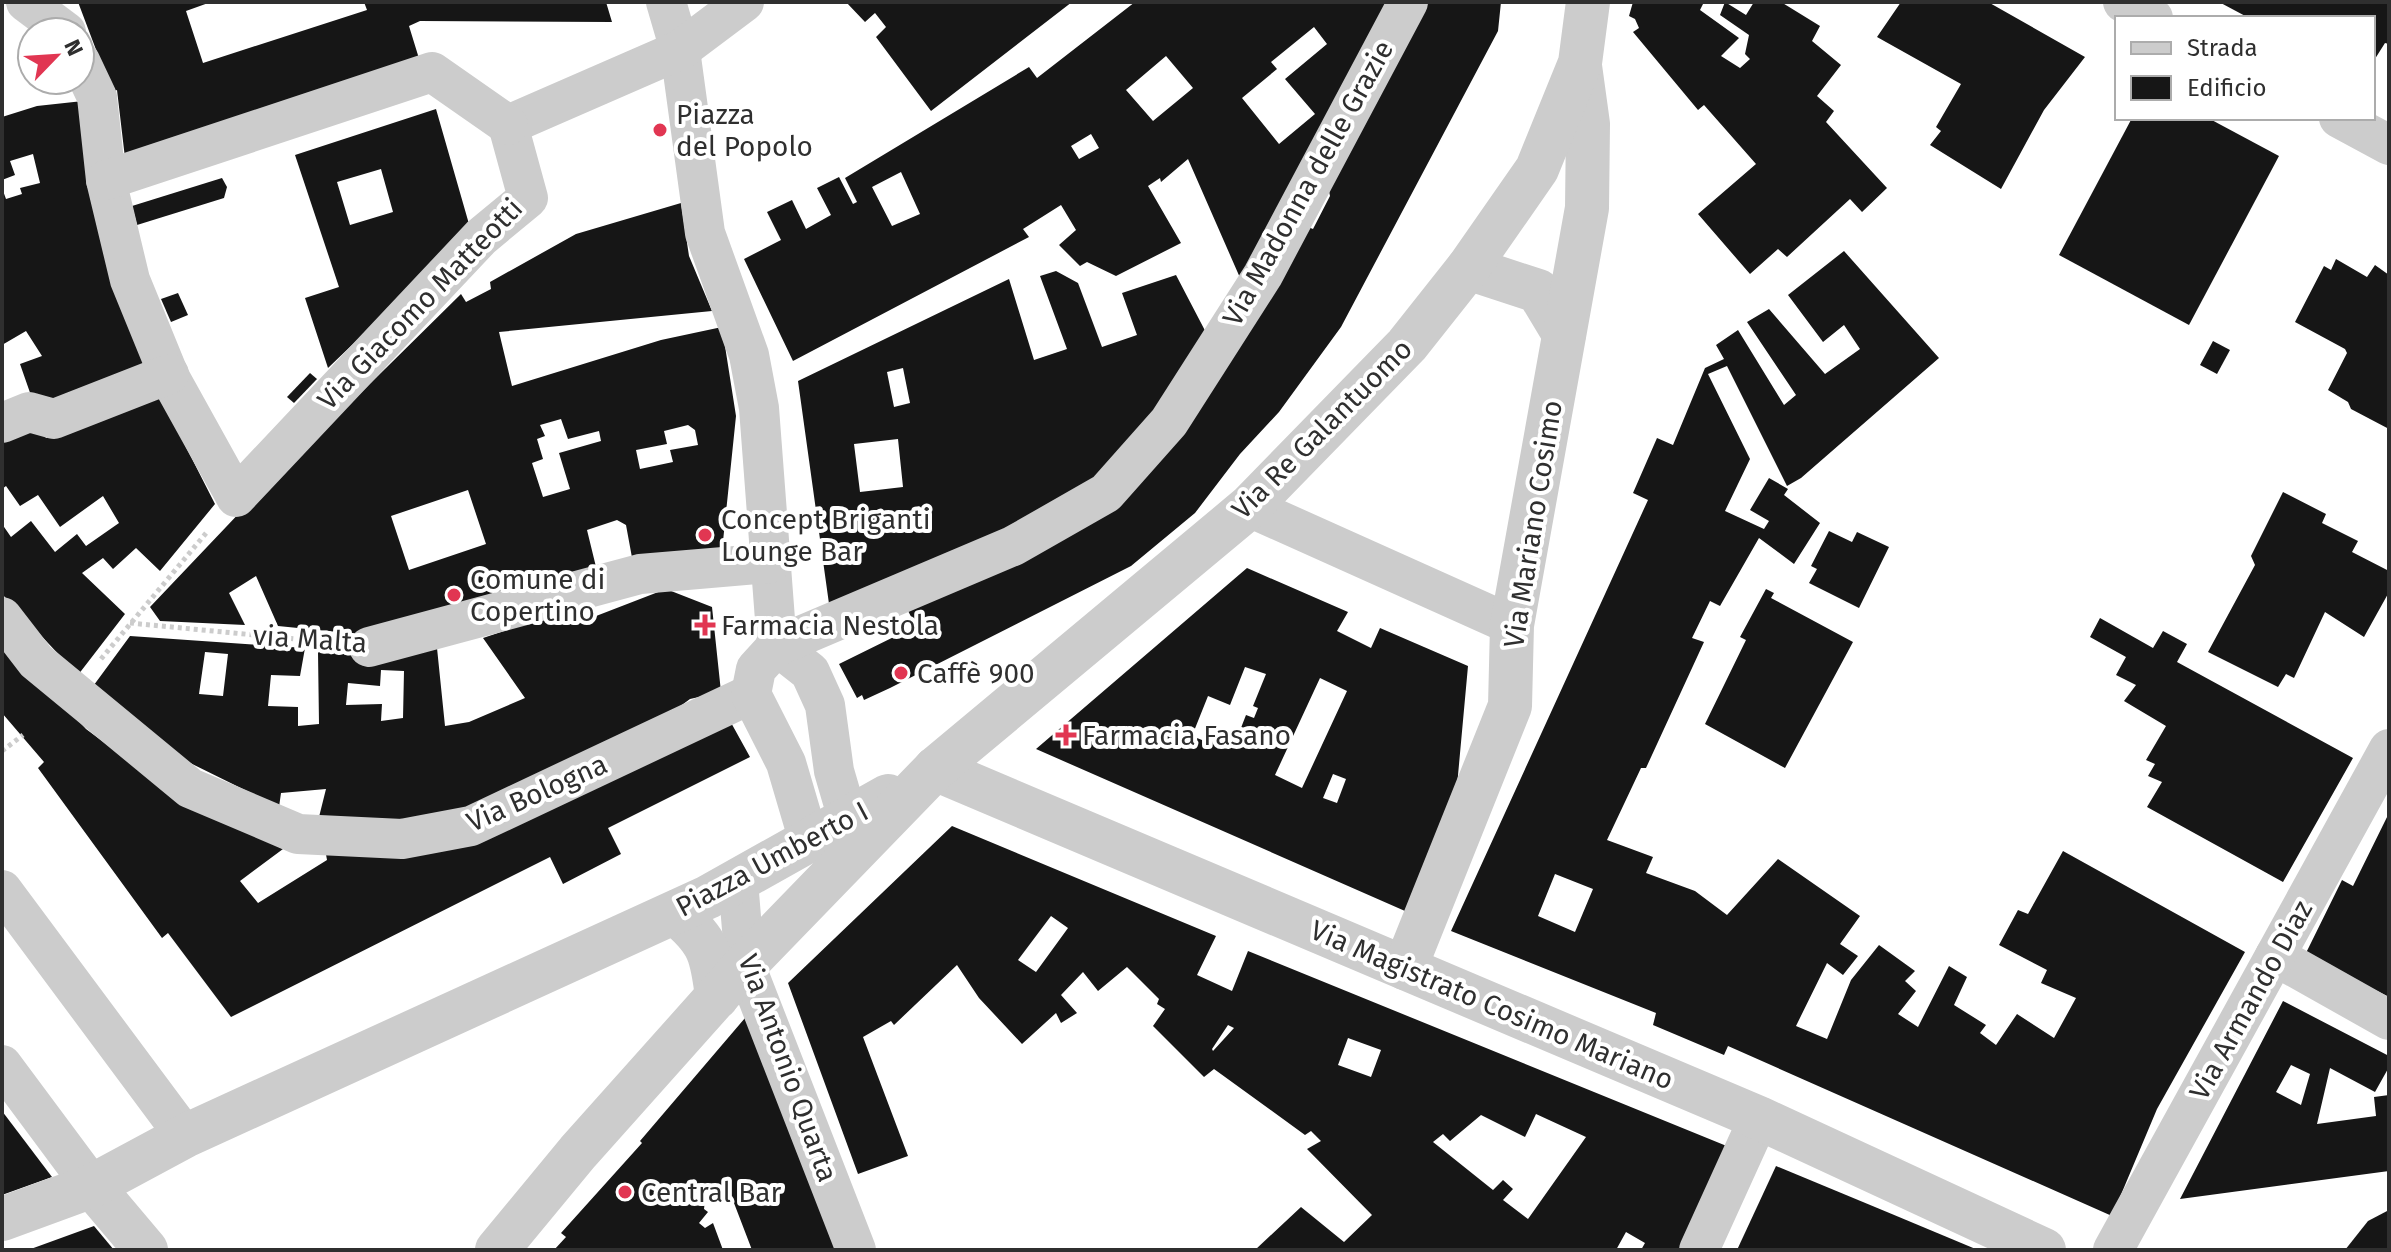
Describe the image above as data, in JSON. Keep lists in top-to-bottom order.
{
  "streets": {
    "street": [
      "Via Madonna delle Grazie",
      "Via Giacomo Matteotti",
      "Via Re Galantuomo",
      "Via Mariano Cosimo",
      "via Malta",
      "Via Bologna",
      "Piazza Umberto I",
      "Via Armando Diaz",
      "Via Magistrato Cosimo Mariano",
      "Via Antonio Quarta"
    ]
  },
  "crossings": [
    ["Via Re Galantuomo", "Via Mariano Cosimo"],
    ["Via Re Galantuomo", "Piazza Umberto I"],
    ["Via Re Galantuomo", "Via Magistrato Cosimo Mariano"],
    ["Via Mariano Cosimo", "Via Magistrato Cosimo Mariano"],
    ["Piazza Umberto I", "Via Magistrato Cosimo Mariano"],
    ["Piazza Umberto I", "Via Antonio Quarta"]
  ],
  "places": {
    "other": [
      "Piazza del Popolo",
      "Concept Briganti Lounge Bar",
      "Comune di Copertino",
      "Caffè 900",
      "Central Bar"
    ],
    "health": ["Farmacia Nestola", "Farmacia Fasano"]
  },
  "legend": ["Strada", "Edificio"],
  "north": "top right"
}
